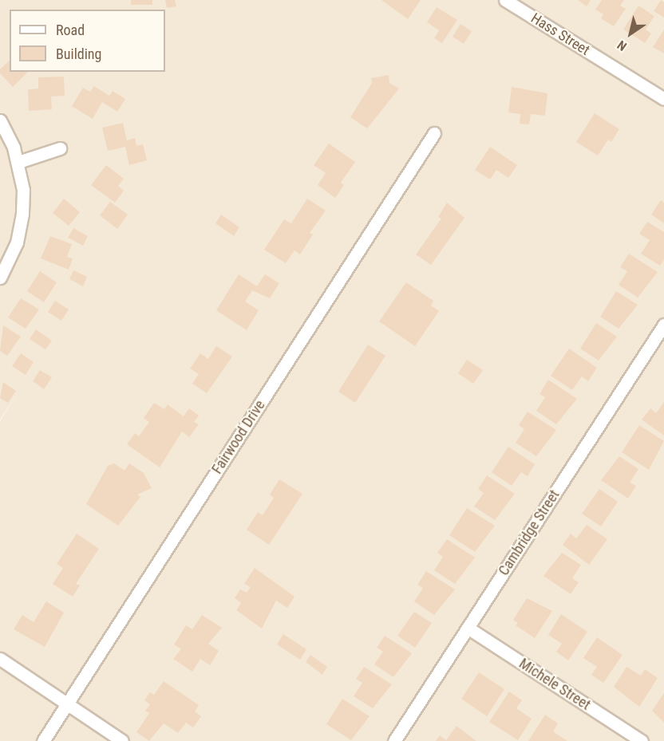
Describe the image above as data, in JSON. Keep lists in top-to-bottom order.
{
  "streets": {
    "street": [
      "Hass Street",
      "Fairwood Drive",
      "Cambridge Street",
      "Michele Street"
    ]
  },
  "crossings": [
    ["Cambridge Street", "Michele Street"]
  ],
  "legend": ["Road", "Building"],
  "north": "bottom left"
}
